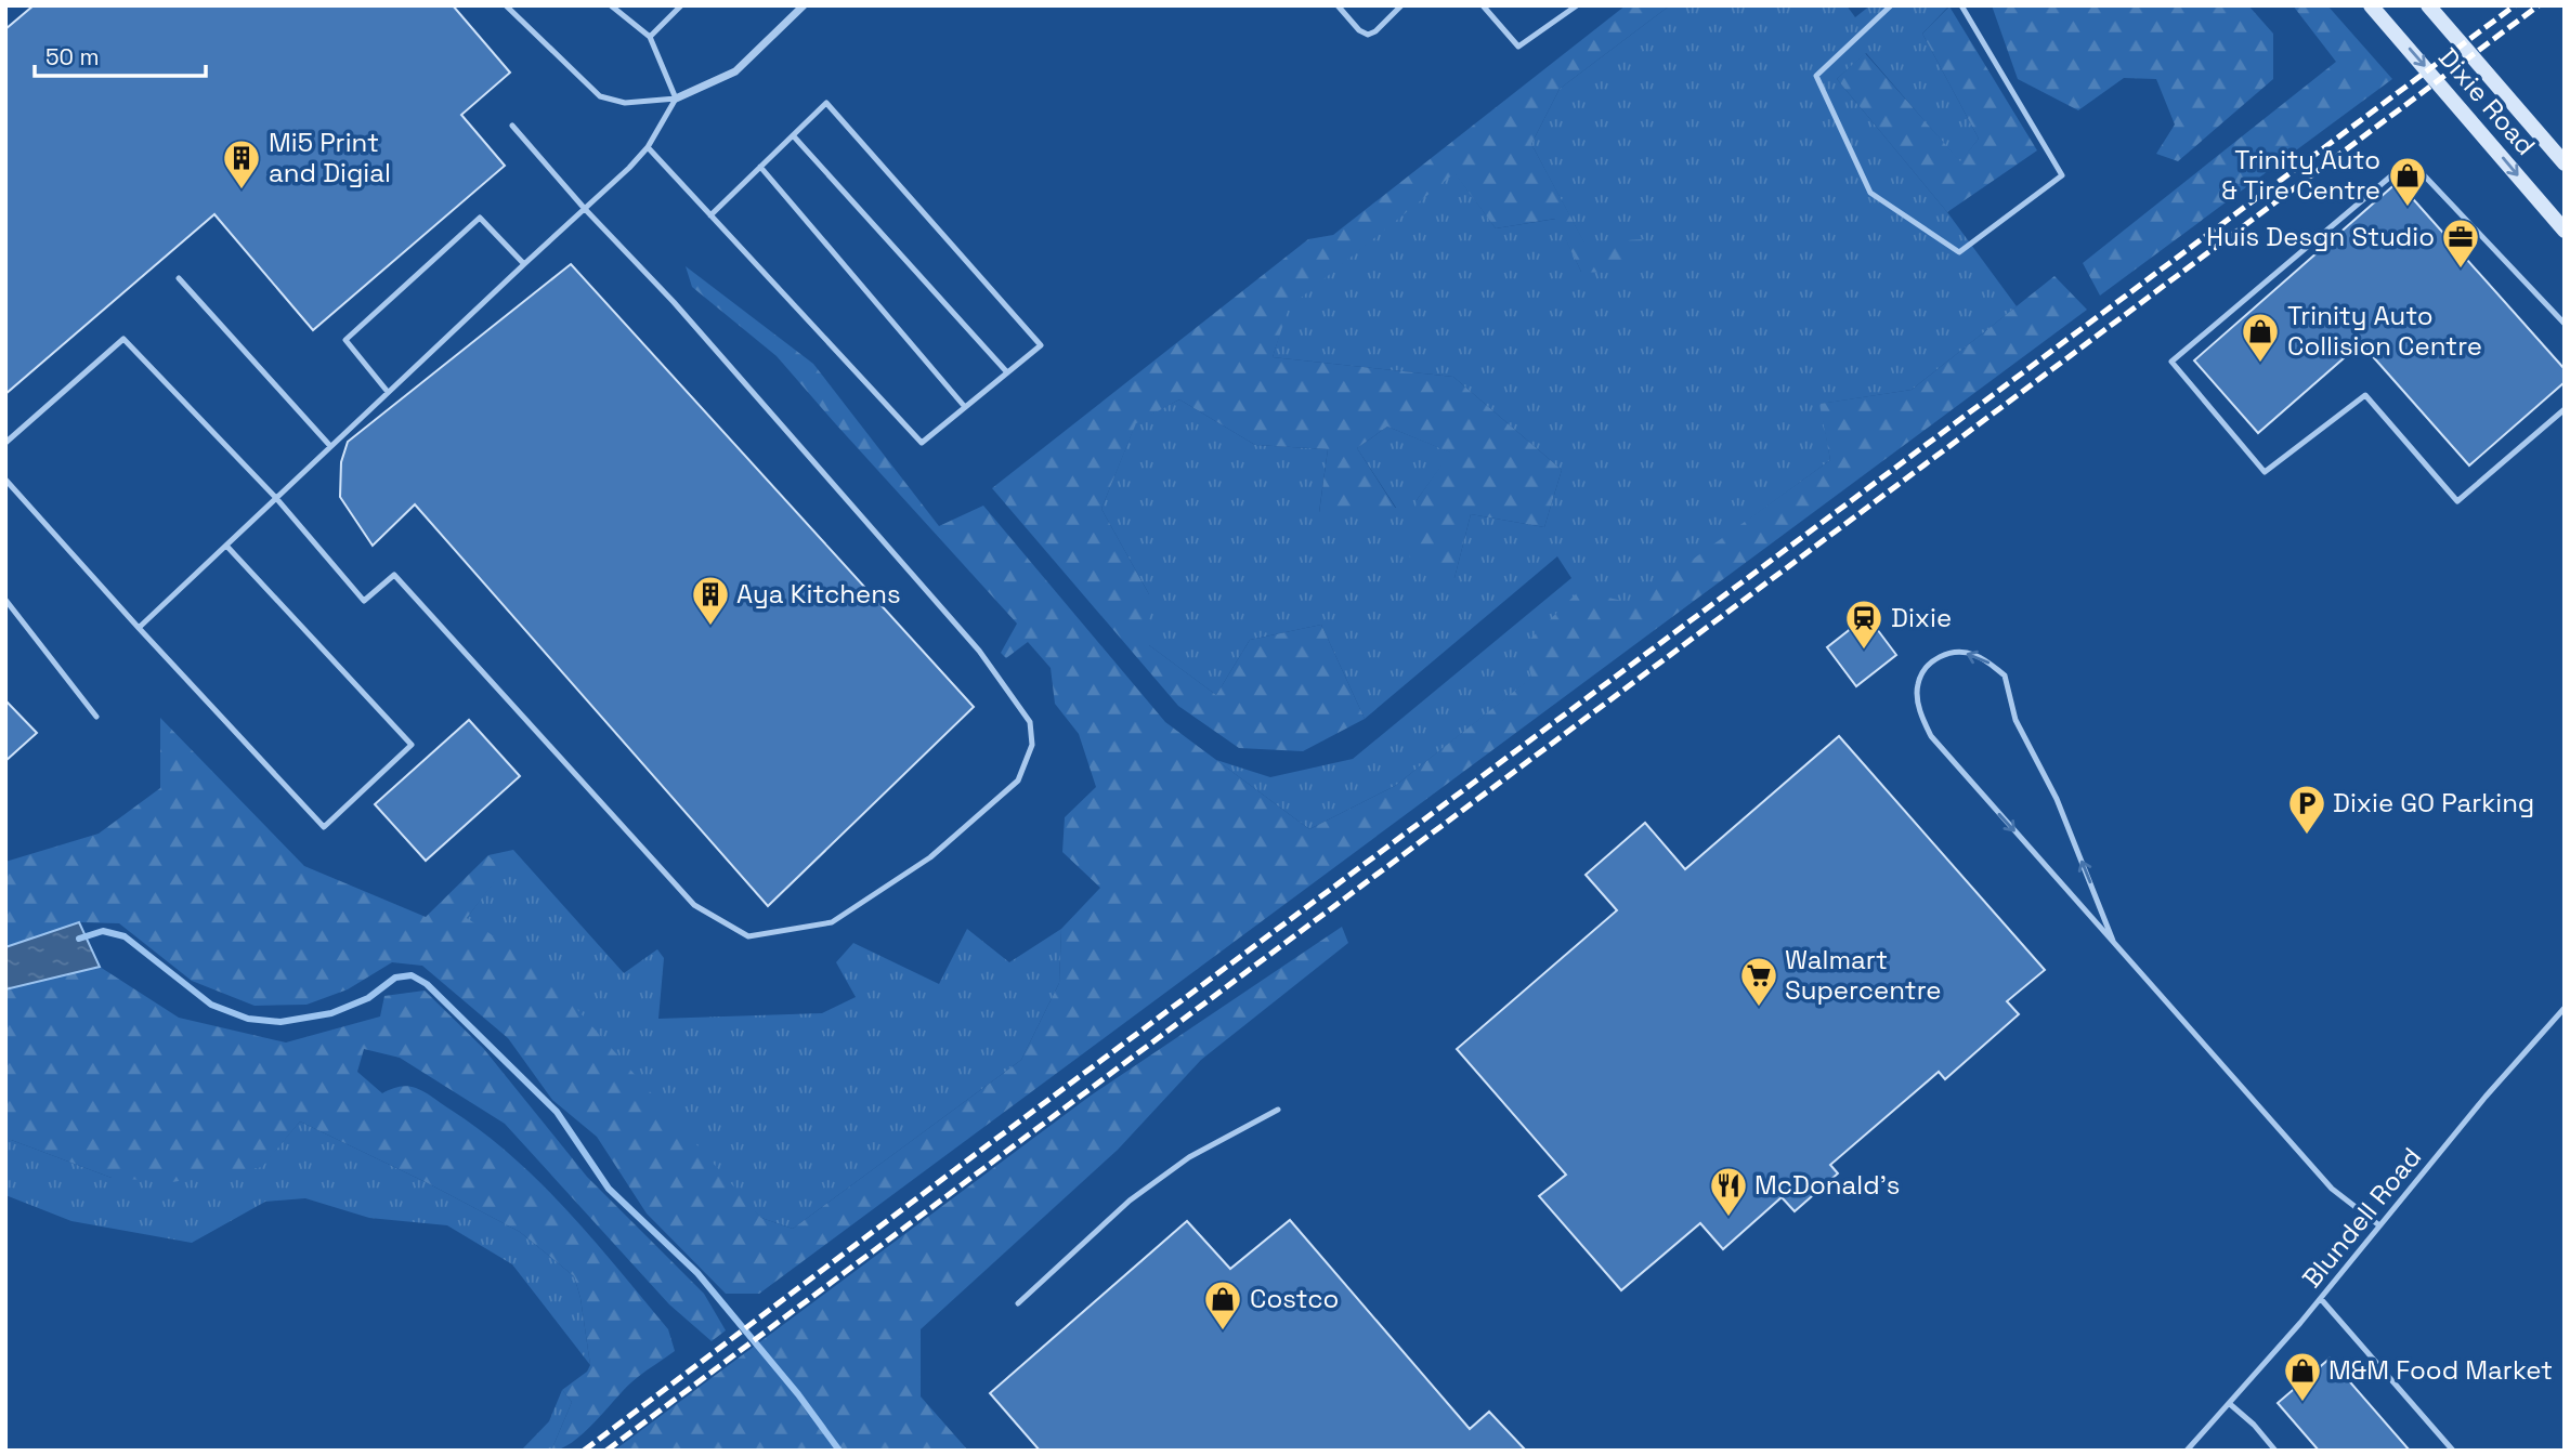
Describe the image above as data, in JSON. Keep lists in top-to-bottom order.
{
  "streets": {
    "main road": ["Dixie Road"],
    "lane": ["Blundell Road"]
  },
  "places": {
    "building": ["Mi5 Print and Digial", "Aya Kitchens"],
    "shop": [
      "Trinity Auto & Tire Centre",
      "Trinity Auto Collision Centre",
      "Costco",
      "M&M Food Market"
    ],
    "office": ["Huis Desgn Studio"],
    "station": ["Dixie"],
    "parking": ["Dixie GO Parking"],
    "supermarket": ["Walmart Supercentre"],
    "restaurant": ["McDonald's"]
  },
  "scale_bar": "50 m"
}
